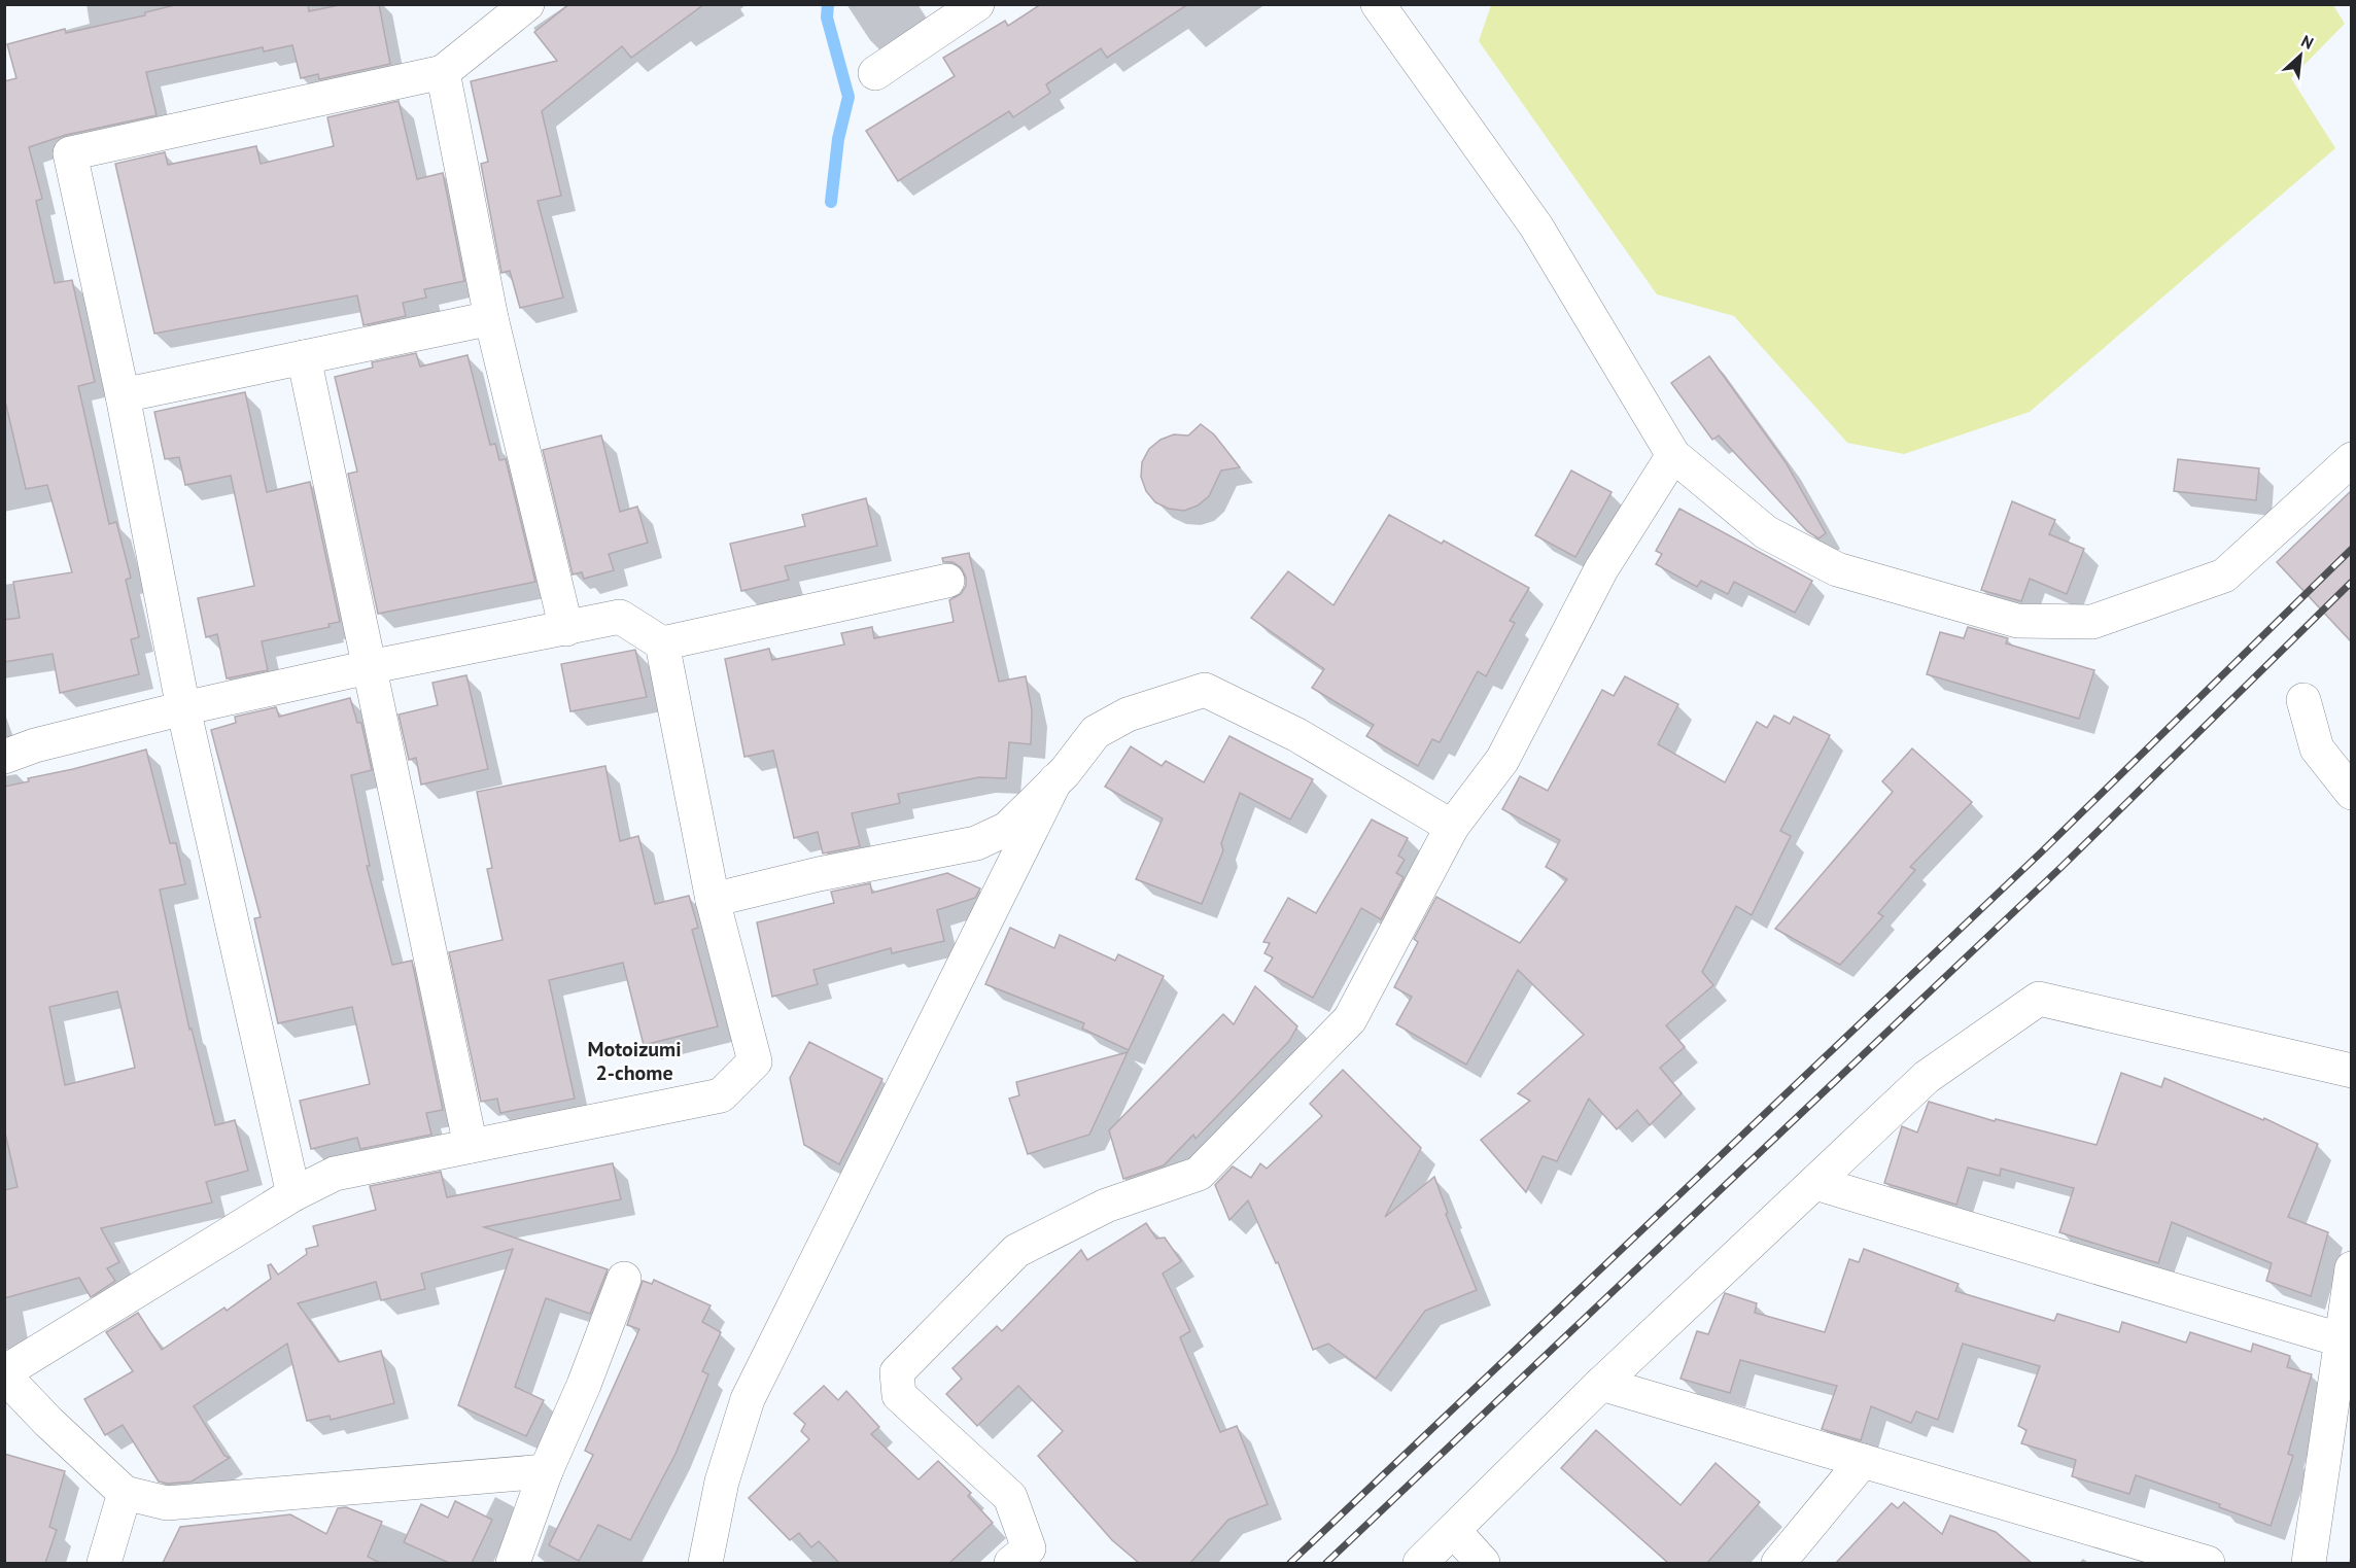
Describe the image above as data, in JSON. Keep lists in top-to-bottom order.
{
  "districts": ["Motoizumi 2-chome"],
  "north": "top right"
}
